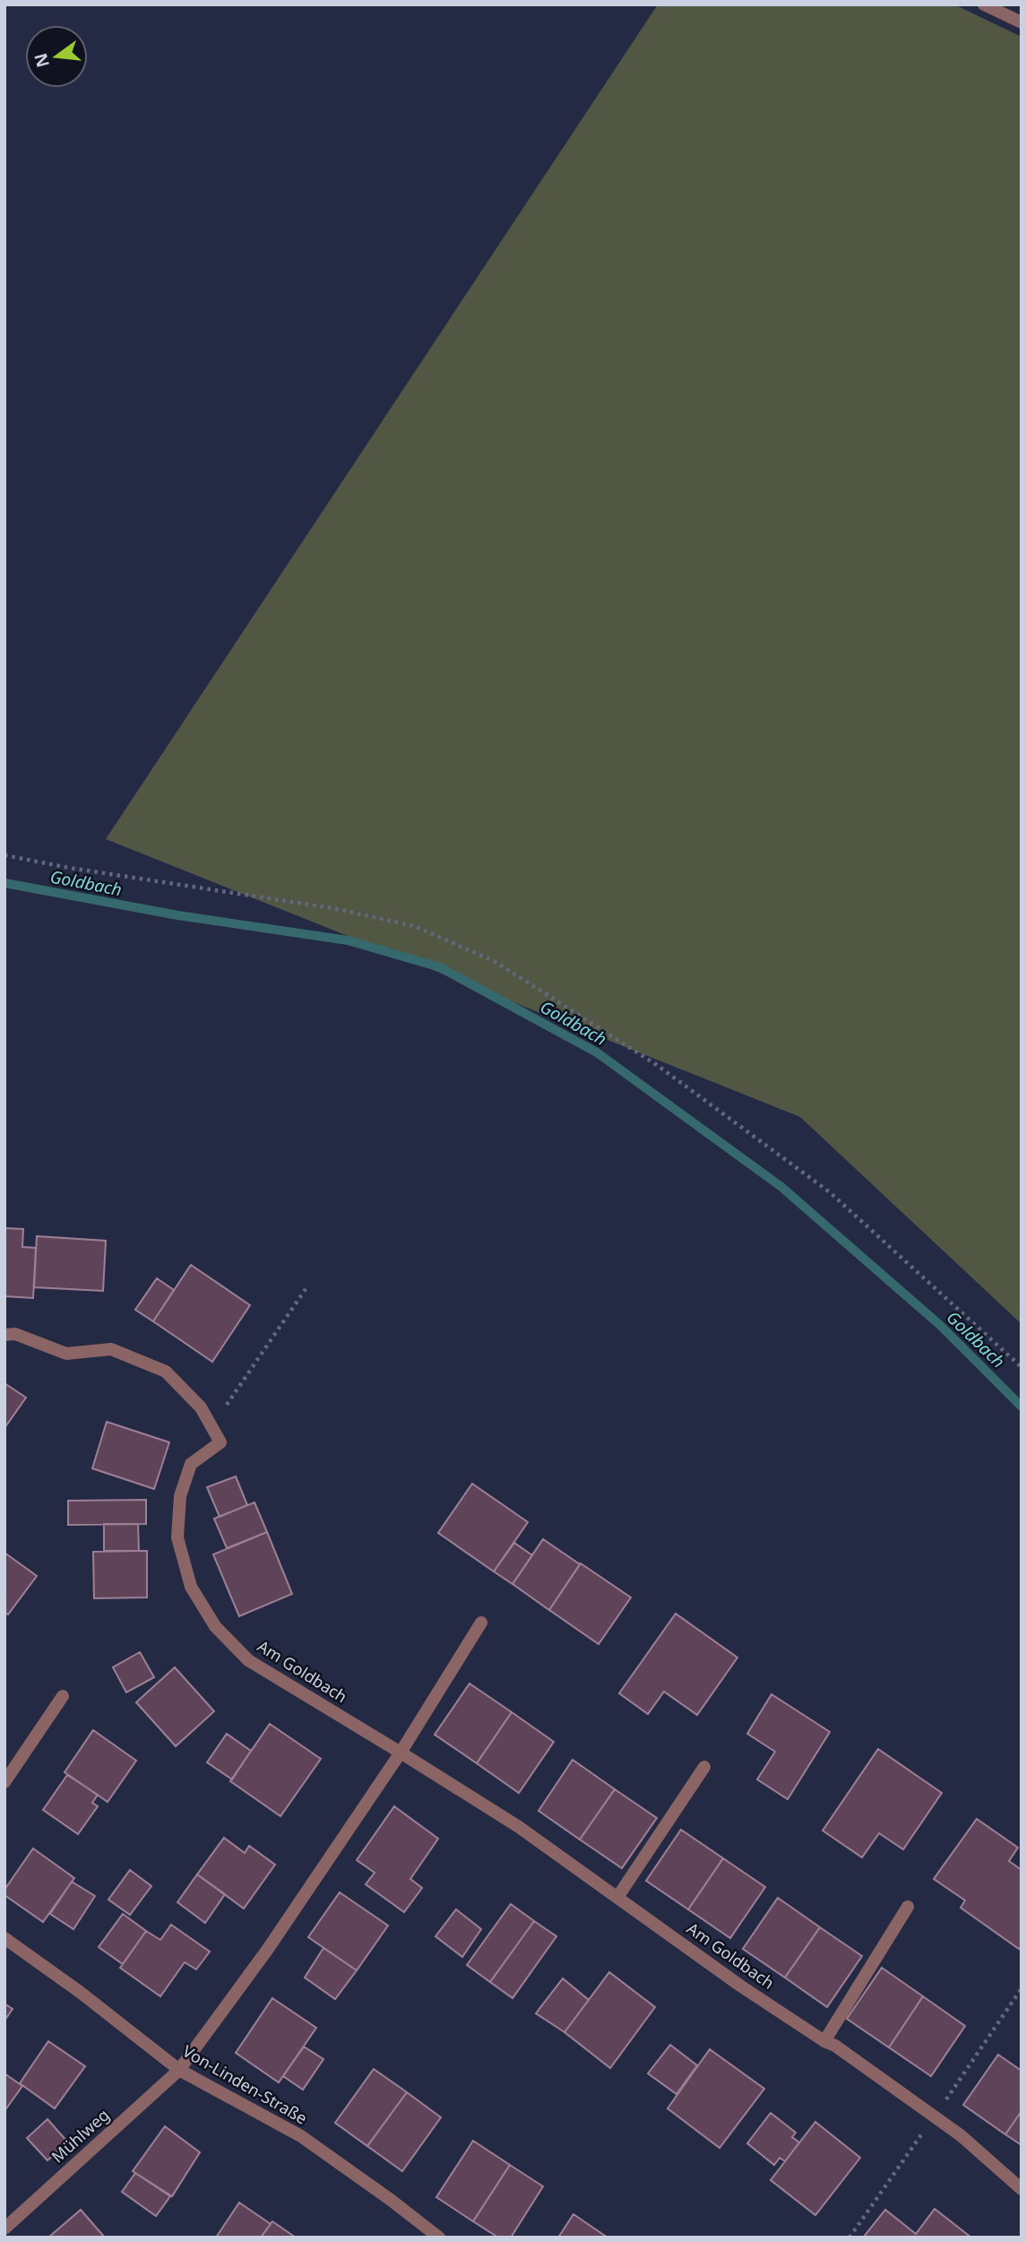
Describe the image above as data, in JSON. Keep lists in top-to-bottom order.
{
  "streets": {
    "street": ["Am Goldbach", "Von-Linden-Straße", "Mühlweg"]
  },
  "crossings": [
    ["Von-Linden-Straße", "Mühlweg"]
  ],
  "water": ["Goldbach"],
  "north": "left"
}
